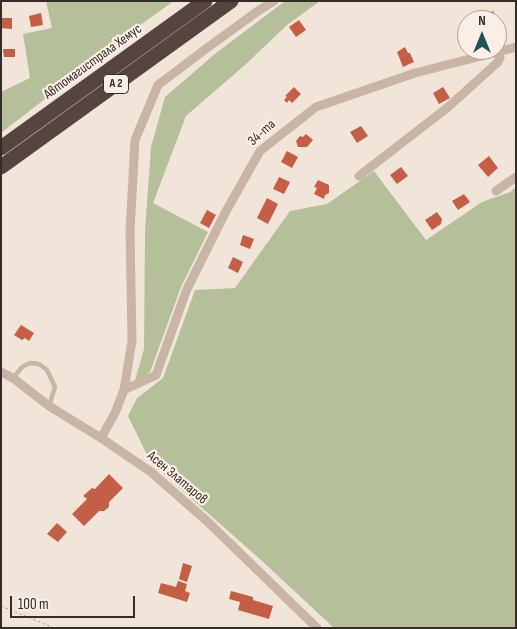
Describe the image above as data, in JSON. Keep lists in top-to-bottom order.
{
  "streets": {
    "highway": ["Автомагистрала Хемус", "A 2"],
    "street": ["34-та", "Асен Златаров"]
  },
  "scale_bar": "100 m",
  "north": "top"
}
